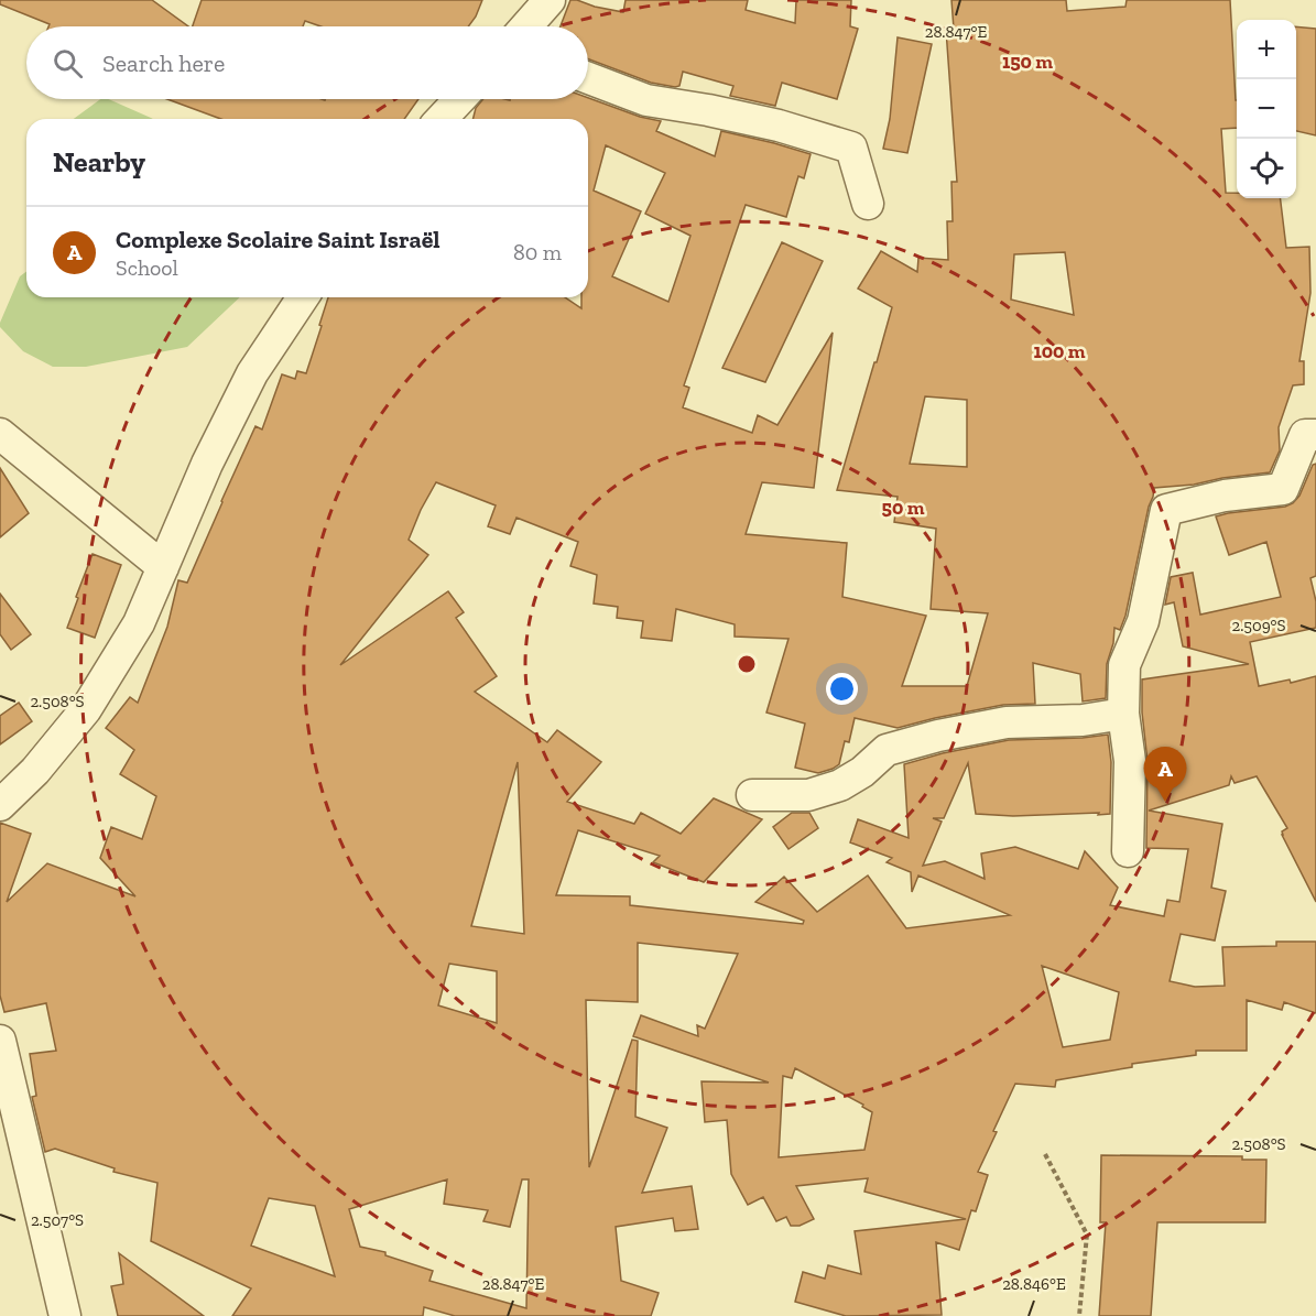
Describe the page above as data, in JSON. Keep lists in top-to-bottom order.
{
  "page": {
    "map_buttons": ["+", "−"],
    "search": "Search here",
    "heading": "Nearby",
    "list": [
      {
        "mark": "A",
        "name": "Complexe Scolaire Saint Israël",
        "note": "School",
        "value": "80 m"
      }
    ],
    "pins": "A"
  },
  "coordinates": [
    "28.847°E",
    "2.509°S",
    "2.508°S",
    "2.507°S",
    "28.846°E"
  ],
  "rings": ["150 m", "100 m", "50 m"]
}
